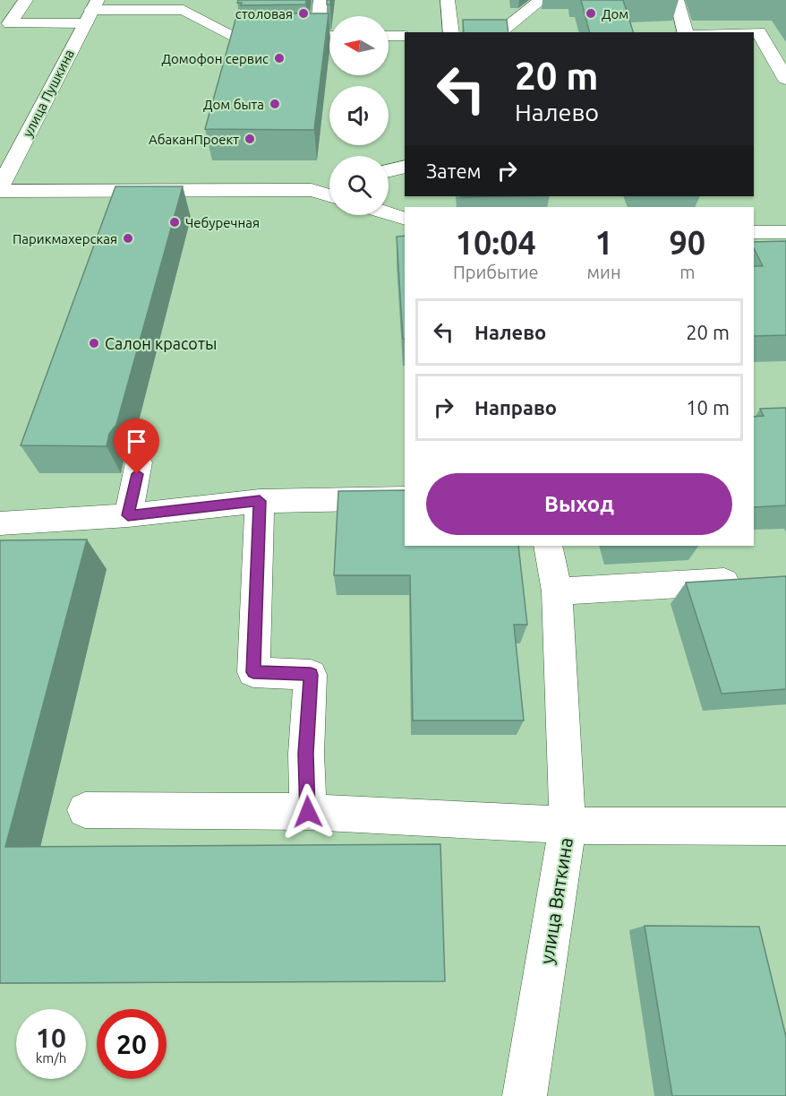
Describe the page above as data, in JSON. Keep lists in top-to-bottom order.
{
  "streets": {
    "main road": ["улица Пушкина", "улица Вяткина"]
  },
  "places": [
    "столовая",
    "Дом",
    "Домофон сервис",
    "Дом быта",
    "АбаканПроект",
    "Чебуречная",
    "Парикмахерская",
    "Салон красоты"
  ],
  "north": "left",
  "page": {
    "turn": ["20 m", "Налево"],
    "then": "Затем",
    "eta": [
      "10:04",
      "Прибытие",
      "1",
      "мин",
      "90",
      "m"
    ],
    "list": [
      {
        "name": "Налево",
        "value": "20 m"
      },
      {
        "name": "Направо",
        "value": "10 m"
      }
    ],
    "buttons": "Выход",
    "speed": "10 km/h",
    "limit": "20"
  }
}
